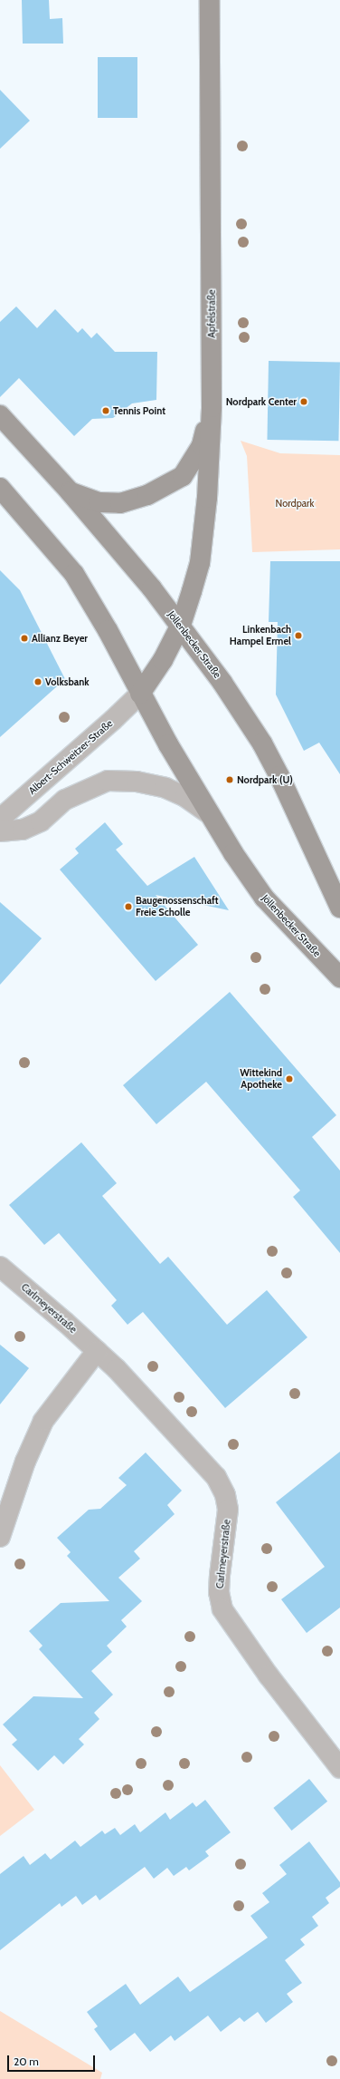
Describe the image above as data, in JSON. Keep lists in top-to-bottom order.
{
  "streets": {
    "main road": ["Apfelstraße", "Jöllenbecker Straße"],
    "street": ["Albert-Schweitzer-Straße", "Carlmeyerstraße"]
  },
  "crossings": [
    ["Apfelstraße", "Jöllenbecker Straße"],
    ["Apfelstraße", "Albert-Schweitzer-Straße"],
    ["Jöllenbecker Straße", "Albert-Schweitzer-Straße"]
  ],
  "parks": ["Nordpark"],
  "places": [
    "Nordpark Center",
    "Tennis Point",
    "Linkenbach Hampel Ermel",
    "Allianz Beyer",
    "Volksbank",
    "Nordpark (U)",
    "Baugenossenschaft Freie Scholle",
    "Wittekind Apotheke"
  ],
  "scale_bar": "20 m"
}
